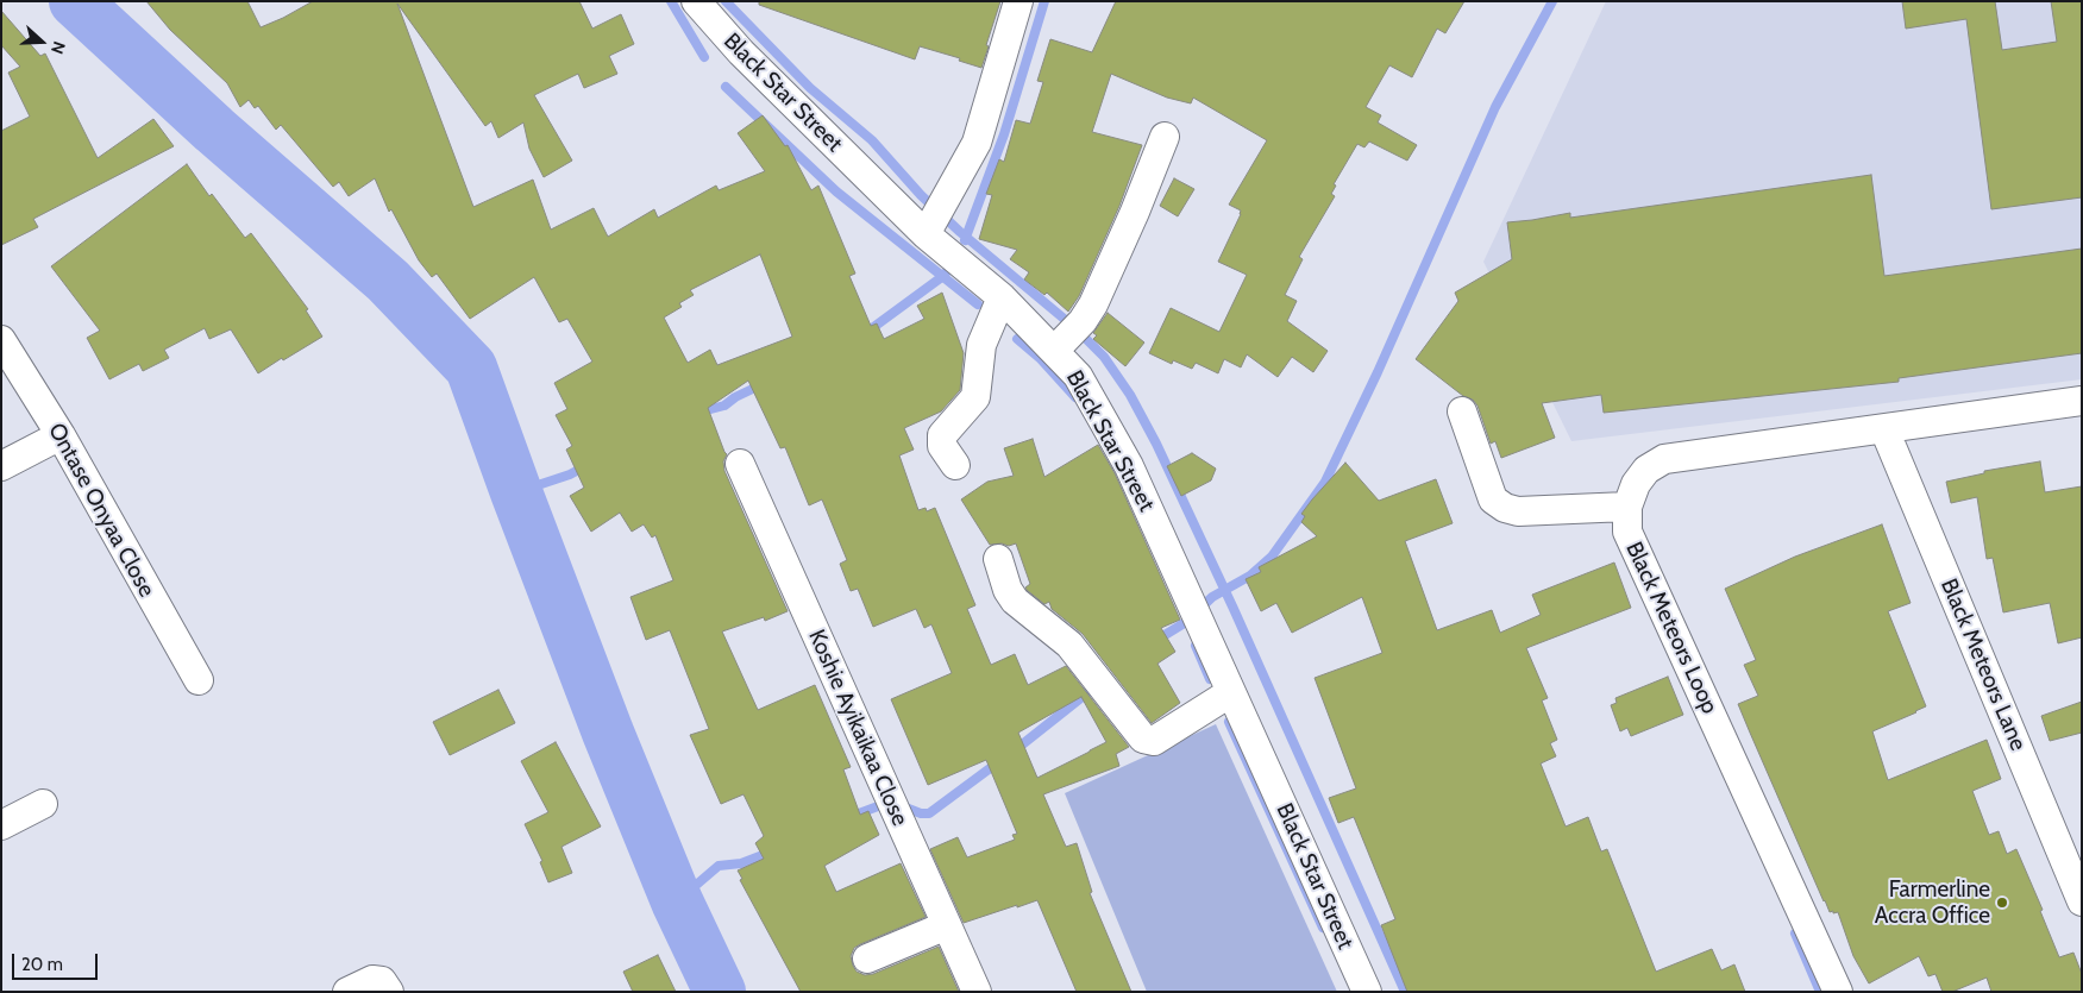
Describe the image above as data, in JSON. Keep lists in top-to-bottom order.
{
  "streets": {
    "street": [
      "Black Star Street",
      "Ontase Onyaa Close",
      "Black Meteors Loop",
      "Black Meteors Lane",
      "Koshie Ayikaikaa Close"
    ]
  },
  "crossings": [
    ["Black Meteors Loop", "Black Meteors Lane"]
  ],
  "places": ["Farmerline Accra Office"],
  "scale_bar": "20 m",
  "north": "right"
}
